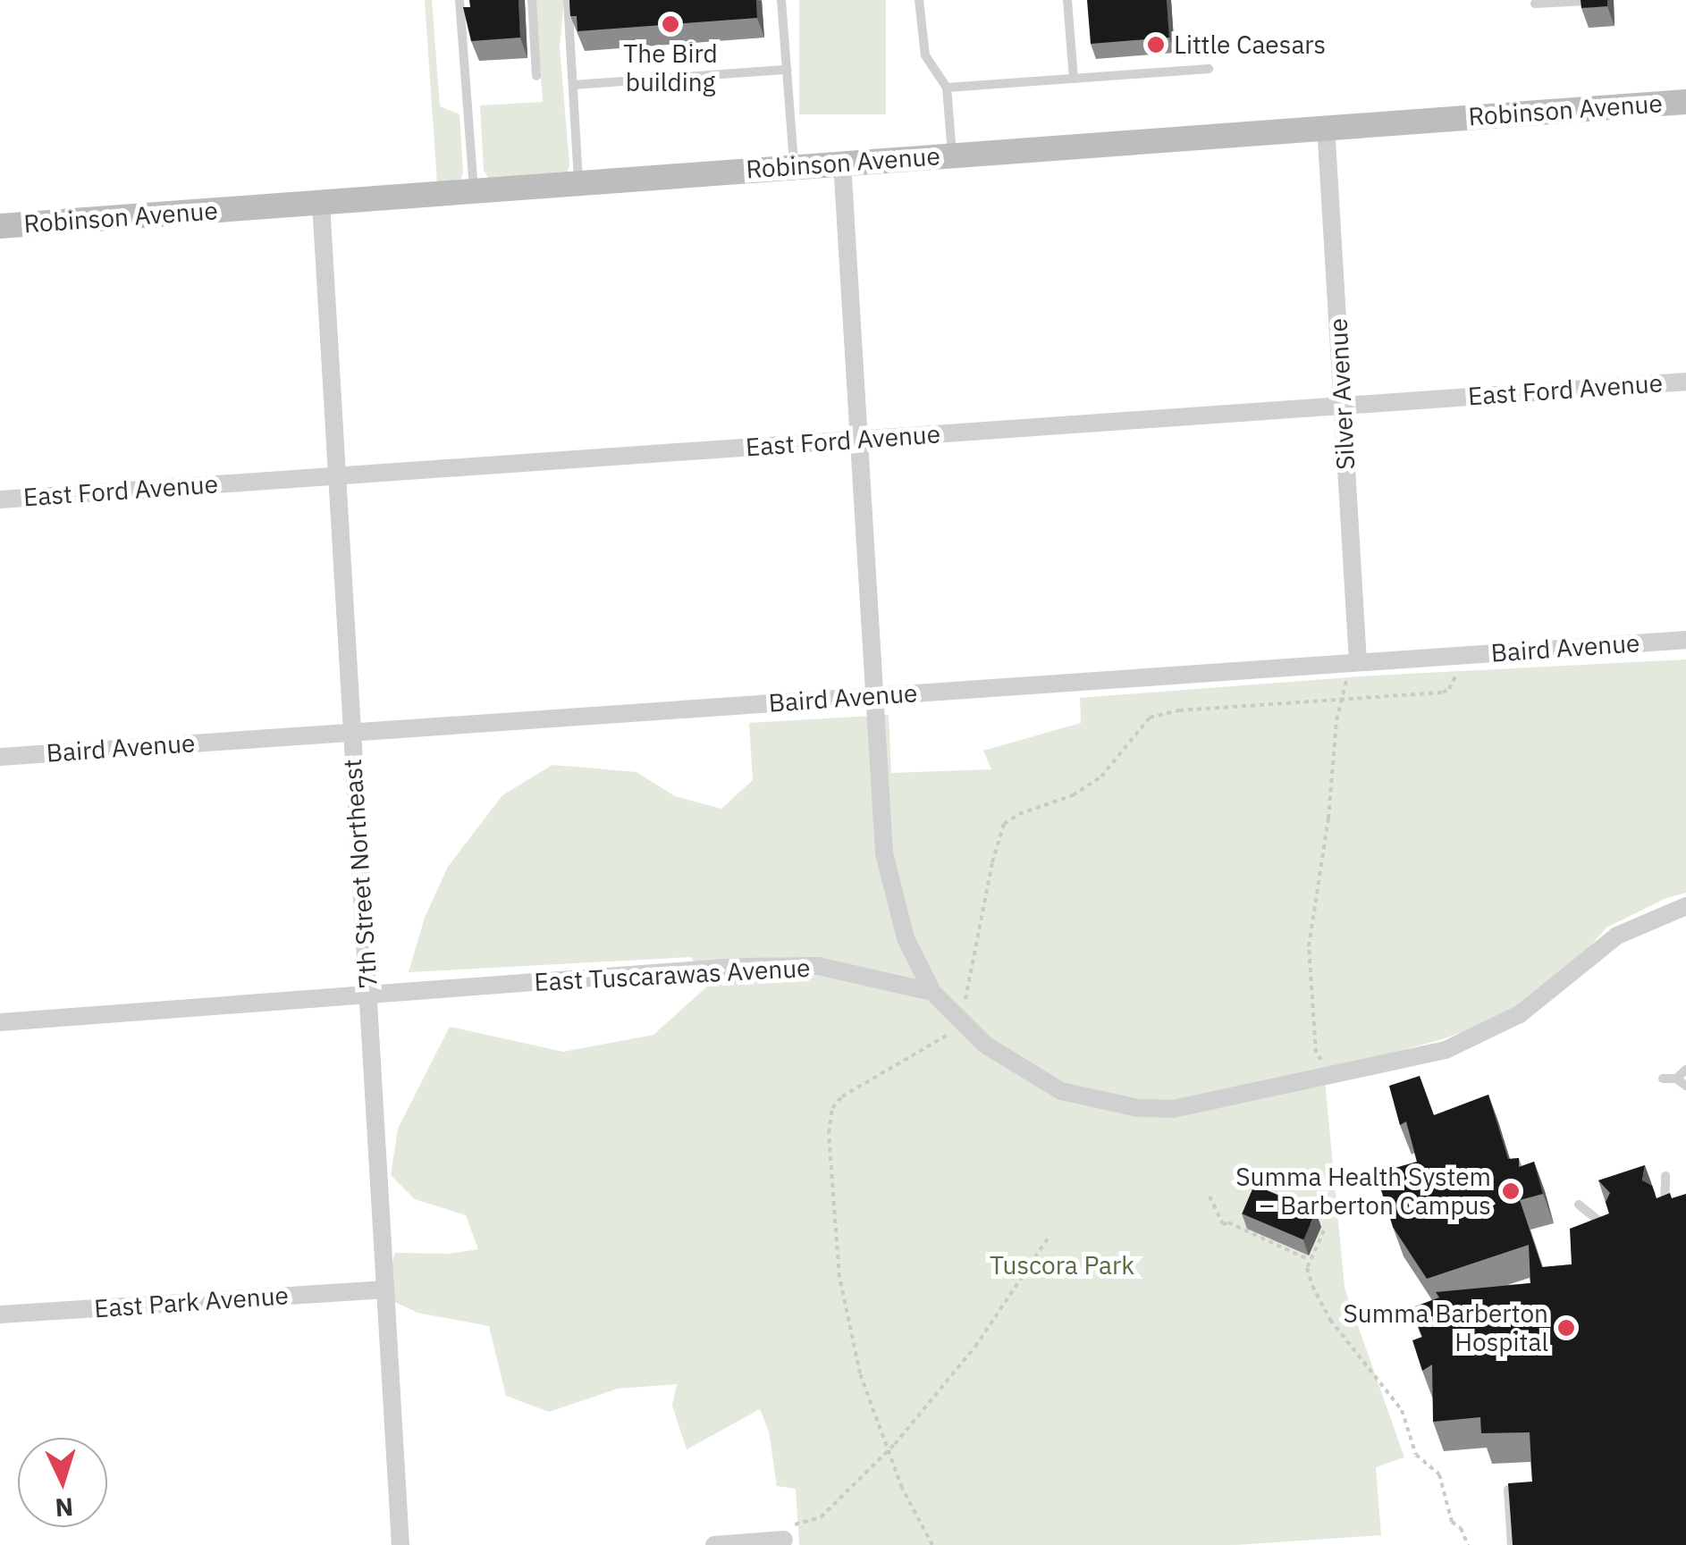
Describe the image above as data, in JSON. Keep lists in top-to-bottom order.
{
  "streets": {
    "main road": ["Robinson Avenue"],
    "street": [
      "East Ford Avenue",
      "Silver Avenue",
      "Baird Avenue",
      "7th Street Northeast",
      "East Tuscarawas Avenue",
      "East Park Avenue"
    ]
  },
  "crossings": [
    ["Robinson Avenue", "Silver Avenue"],
    ["Robinson Avenue", "7th Street Northeast"],
    ["East Ford Avenue", "Silver Avenue"],
    ["East Ford Avenue", "7th Street Northeast"],
    ["Silver Avenue", "Baird Avenue"],
    ["Baird Avenue", "7th Street Northeast"],
    ["7th Street Northeast", "East Tuscarawas Avenue"],
    ["7th Street Northeast", "East Park Avenue"]
  ],
  "parks": ["Tuscora Park"],
  "places": [
    "The Bird building",
    "Little Caesars",
    "Summa Health System – Barberton Campus",
    "Summa Barberton Hospital"
  ],
  "north": "bottom"
}
